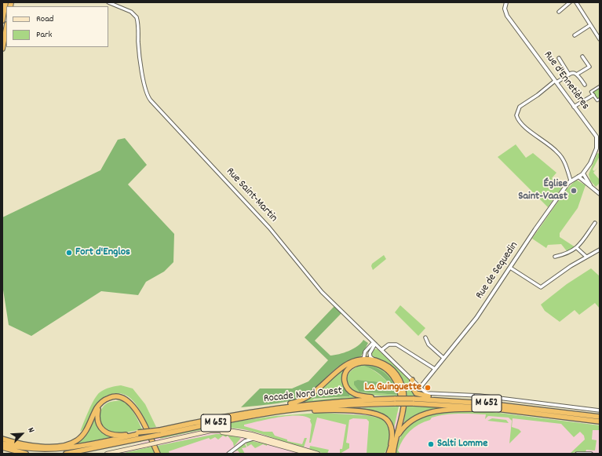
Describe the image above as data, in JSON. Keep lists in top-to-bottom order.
{
  "streets": {
    "highway": ["Rocade Nord Ouest", "M 652"],
    "street": ["Rue d'Ennetières", "Rue Saint-Martin", "Rue de Sequedin"]
  },
  "crossings": [
    ["Rue d'Ennetières", "Rue de Sequedin"],
    ["Rue Saint-Martin", "Rue de Sequedin"]
  ],
  "places": [
    "Église Saint-Vaast",
    "Fort d'Englos",
    "La Guinguette",
    "Salti Lomme"
  ],
  "legend": ["Road", "Park"],
  "north": "top right"
}
